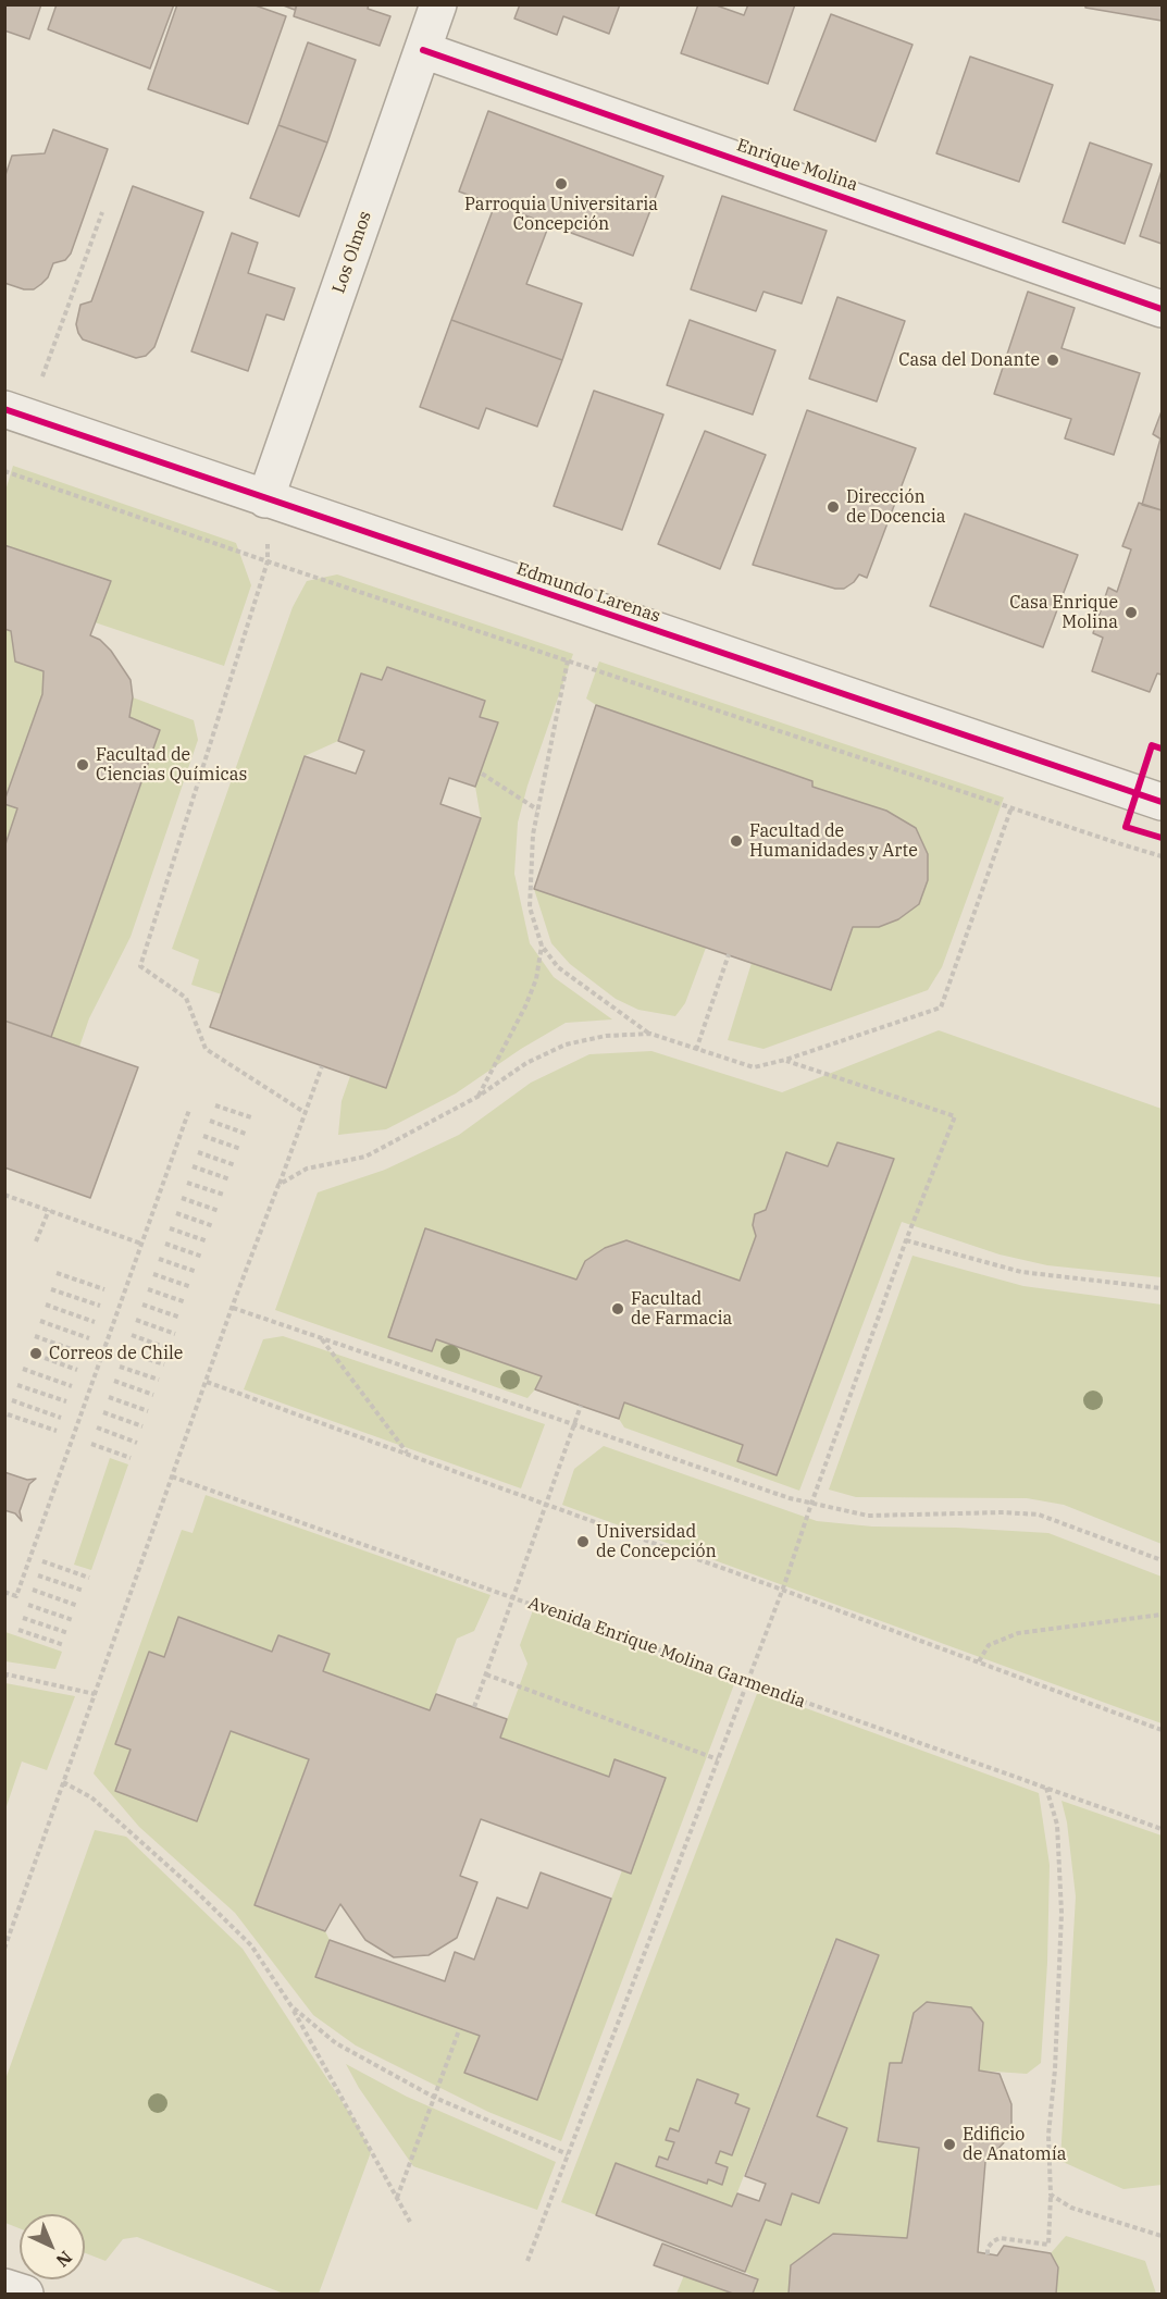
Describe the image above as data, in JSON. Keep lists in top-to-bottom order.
{
  "streets": {
    "street": ["Enrique Molina", "Los Olmos", "Edmundo Larenas"],
    "path": ["Avenida Enrique Molina Garmendia"]
  },
  "crossings": [
    ["Enrique Molina", "Los Olmos"],
    ["Los Olmos", "Edmundo Larenas"]
  ],
  "places": [
    "Parroquia Universitaria Concepción",
    "Casa del Donante",
    "Dirección de Docencia",
    "Casa Enrique Molina",
    "Facultad de Ciencias Químicas",
    "Facultad de Humanidades y Arte",
    "Facultad de Farmacia",
    "Correos de Chile",
    "Universidad de Concepción",
    "Edificio de Anatomía"
  ],
  "north": "bottom right"
}
